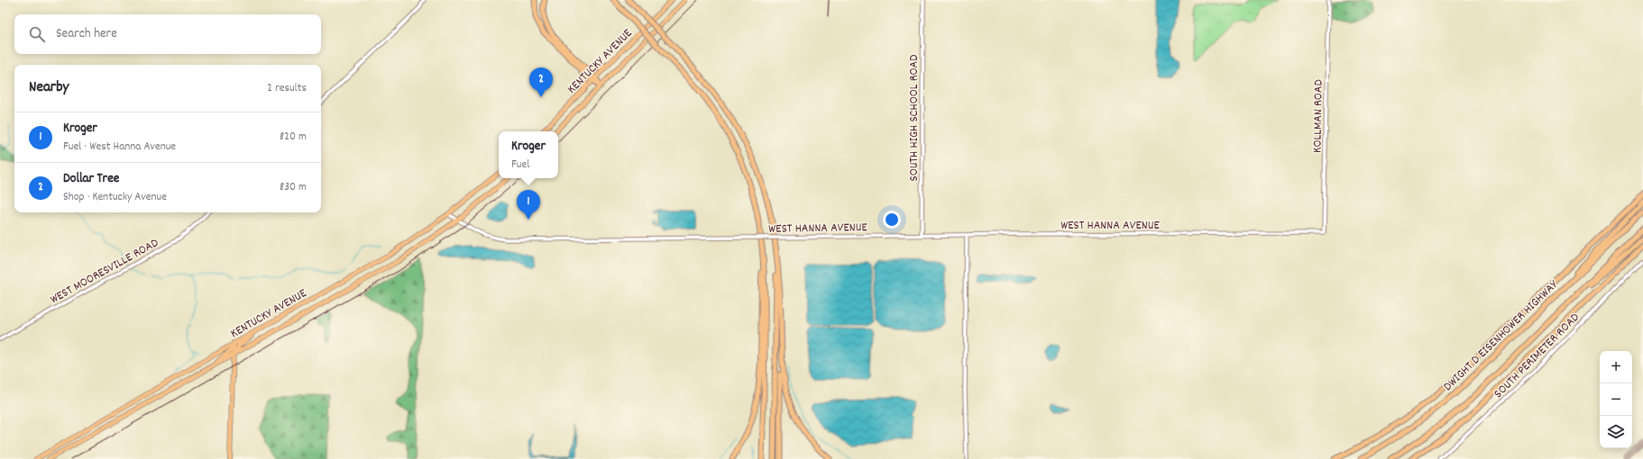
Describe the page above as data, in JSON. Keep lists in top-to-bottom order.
{
  "streets": {
    "highway": ["DWIGHT D EISENHOWER HIGHWAY"],
    "main road": ["KENTUCKY AVENUE"],
    "street": [
      "KOLLMAN ROAD",
      "SOUTH HIGH SCHOOL ROAD",
      "WEST HANNA AVENUE",
      "WEST MOORESVILLE ROAD",
      "SOUTH PERIMETER ROAD"
    ]
  },
  "crossings": [
    ["KENTUCKY AVENUE", "WEST HANNA AVENUE"],
    ["KOLLMAN ROAD", "WEST HANNA AVENUE"],
    ["SOUTH HIGH SCHOOL ROAD", "WEST HANNA AVENUE"]
  ],
  "page": {
    "search": "Search here",
    "heading": ["Nearby", "2 results"],
    "pins": ["2", "1"],
    "list": [
      {
        "mark": "1",
        "name": "Kroger",
        "note": "Fuel · West Hanna Avenue",
        "value": "820 m"
      },
      {
        "mark": "2",
        "name": "Dollar Tree",
        "note": "Shop · Kentucky Avenue",
        "value": "830 m"
      }
    ],
    "popup": ["Kroger", "Fuel"],
    "map_buttons": ["+", "−"]
  }
}
